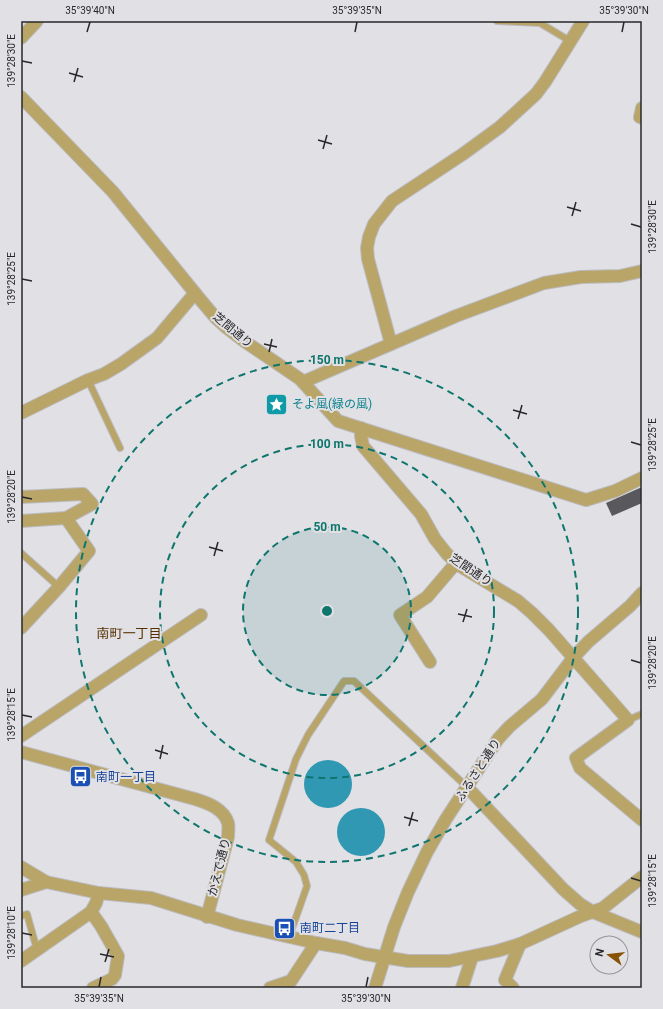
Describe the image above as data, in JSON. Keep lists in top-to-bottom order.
{
  "streets": {
    "street": ["芝間通り", "ふるさと通り", "かえで通り"]
  },
  "crossings": [
    ["芝間通り", "ふるさと通り"]
  ],
  "districts": ["南町一丁目"],
  "places": {
    "place": ["そよ風(緑の風)"],
    "bus stop": ["南町一丁目", "南町二丁目"]
  },
  "north": "left",
  "coordinates": [
    "35°39'40\"N",
    "35°39'35\"N",
    "35°39'30\"N",
    "139°28'30\"E",
    "139°28'25\"E",
    "139°28'20\"E",
    "139°28'15\"E",
    "139°28'10\"E"
  ],
  "rings": ["150 m", "100 m", "50 m"]
}
